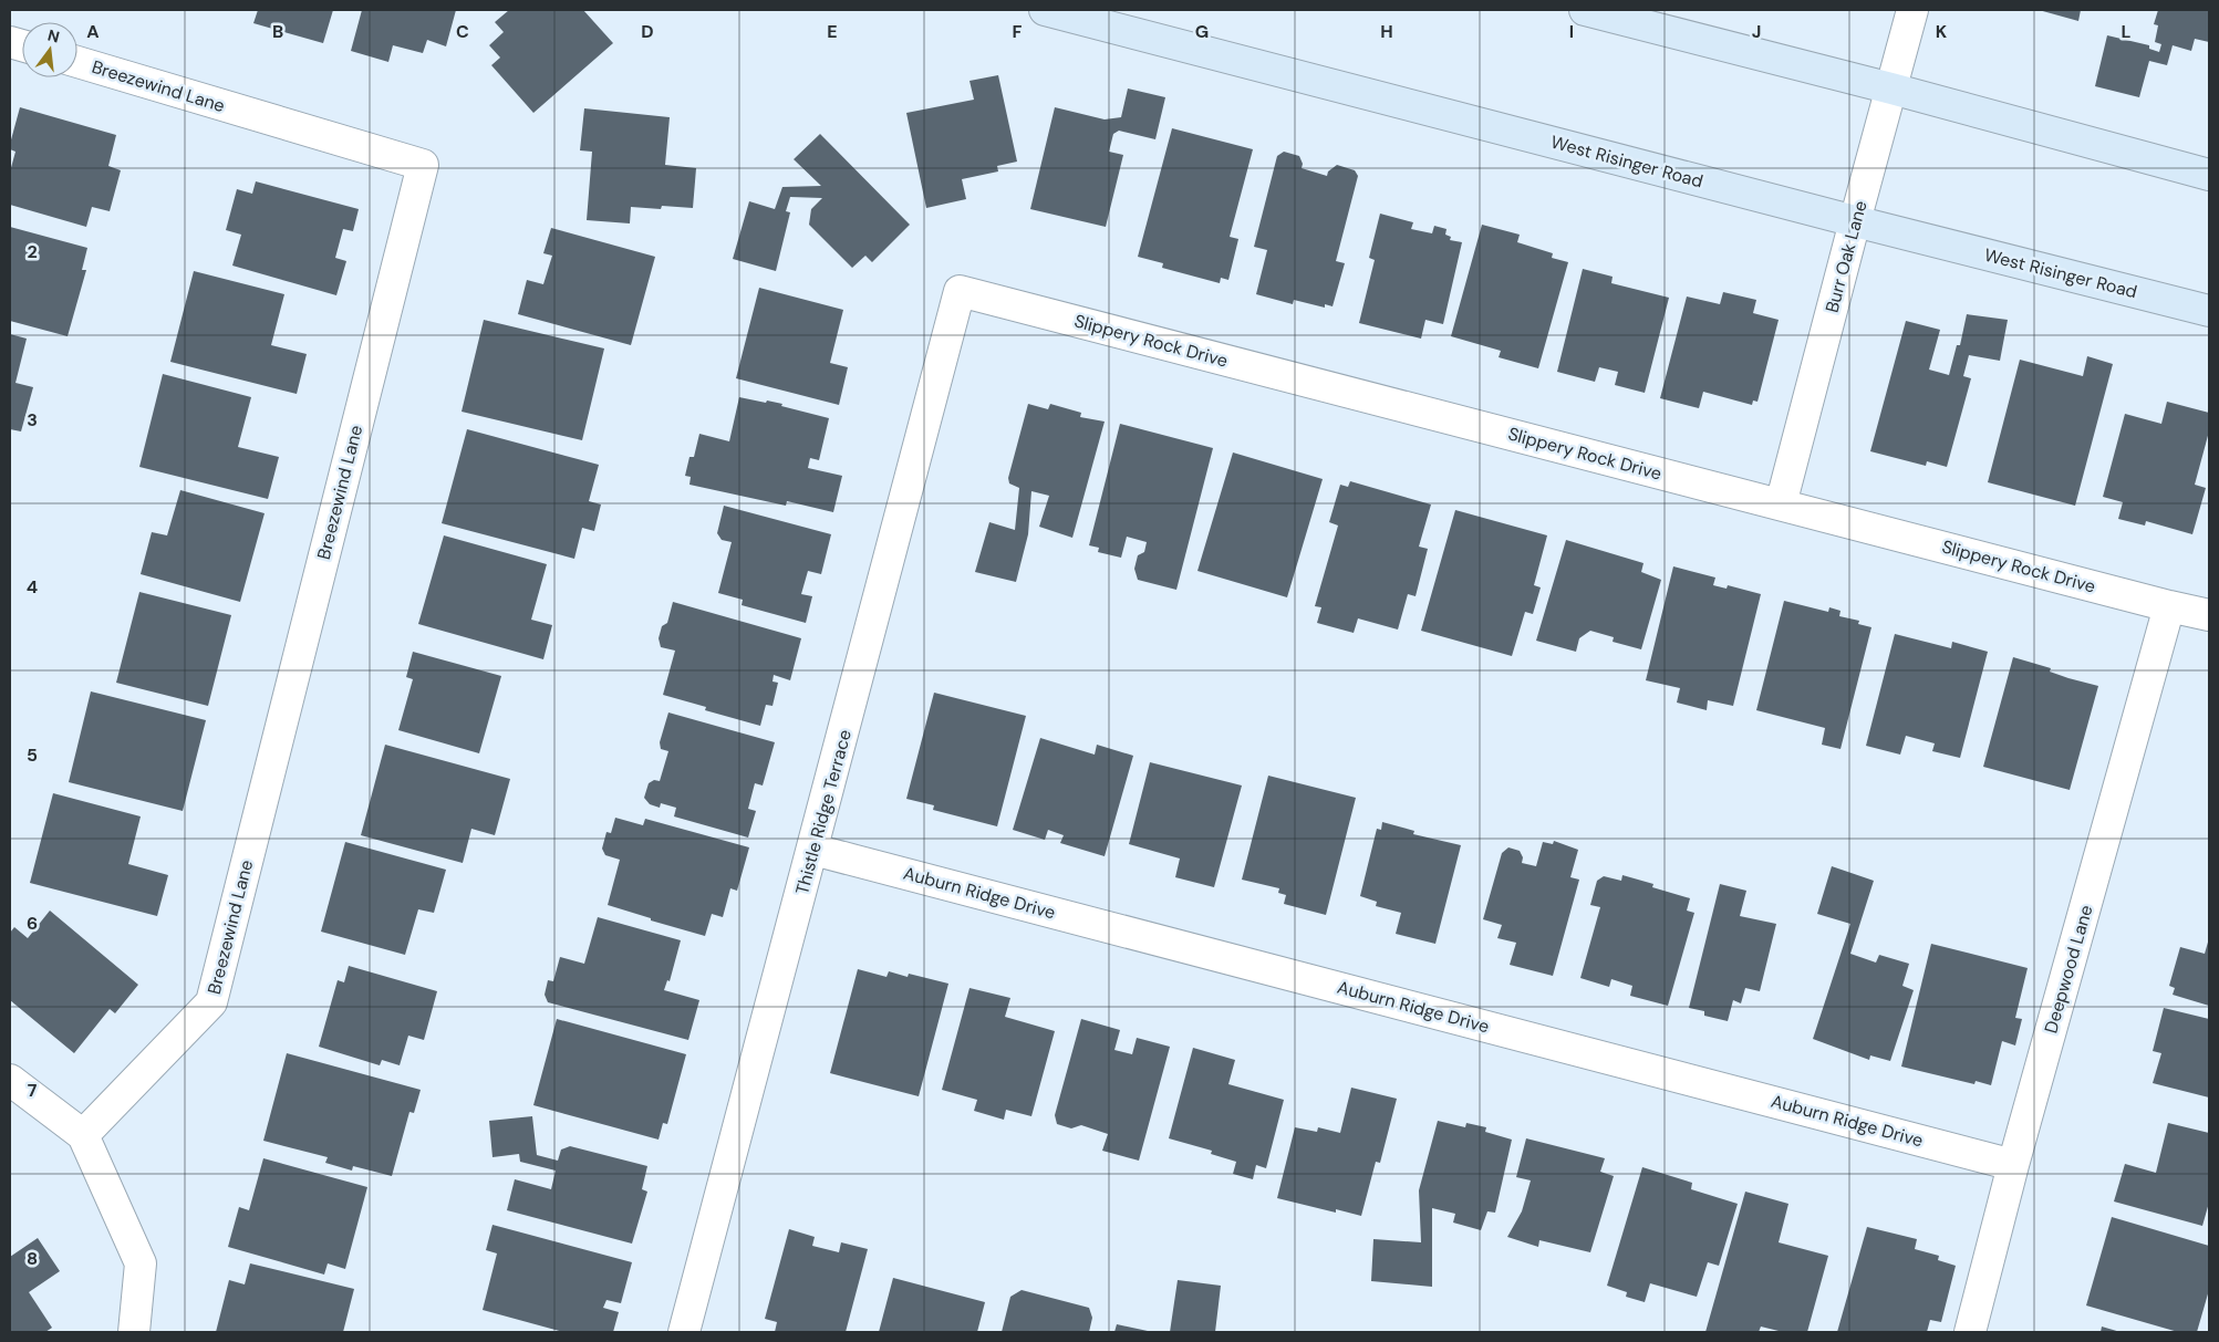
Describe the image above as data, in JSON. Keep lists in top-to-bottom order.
{
  "streets": {
    "main road": ["West Risinger Road"],
    "street": [
      "Breezewind Lane",
      "Burr Oak Lane",
      "Slippery Rock Drive",
      "Thistle Ridge Terrace",
      "Auburn Ridge Drive",
      "Deepwood Lane"
    ]
  },
  "crossings": [
    ["West Risinger Road", "Burr Oak Lane"],
    ["Burr Oak Lane", "Slippery Rock Drive"],
    ["Slippery Rock Drive", "Thistle Ridge Terrace"],
    ["Slippery Rock Drive", "Deepwood Lane"],
    ["Thistle Ridge Terrace", "Auburn Ridge Drive"],
    ["Auburn Ridge Drive", "Deepwood Lane"]
  ],
  "north": "top",
  "grid": {
    "columns": [
      "A",
      "B",
      "C",
      "D",
      "E",
      "F",
      "G",
      "H",
      "I",
      "J",
      "K",
      "L"
    ],
    "rows": [
      "2",
      "3",
      "4",
      "5",
      "6",
      "7",
      "8"
    ]
  }
}
